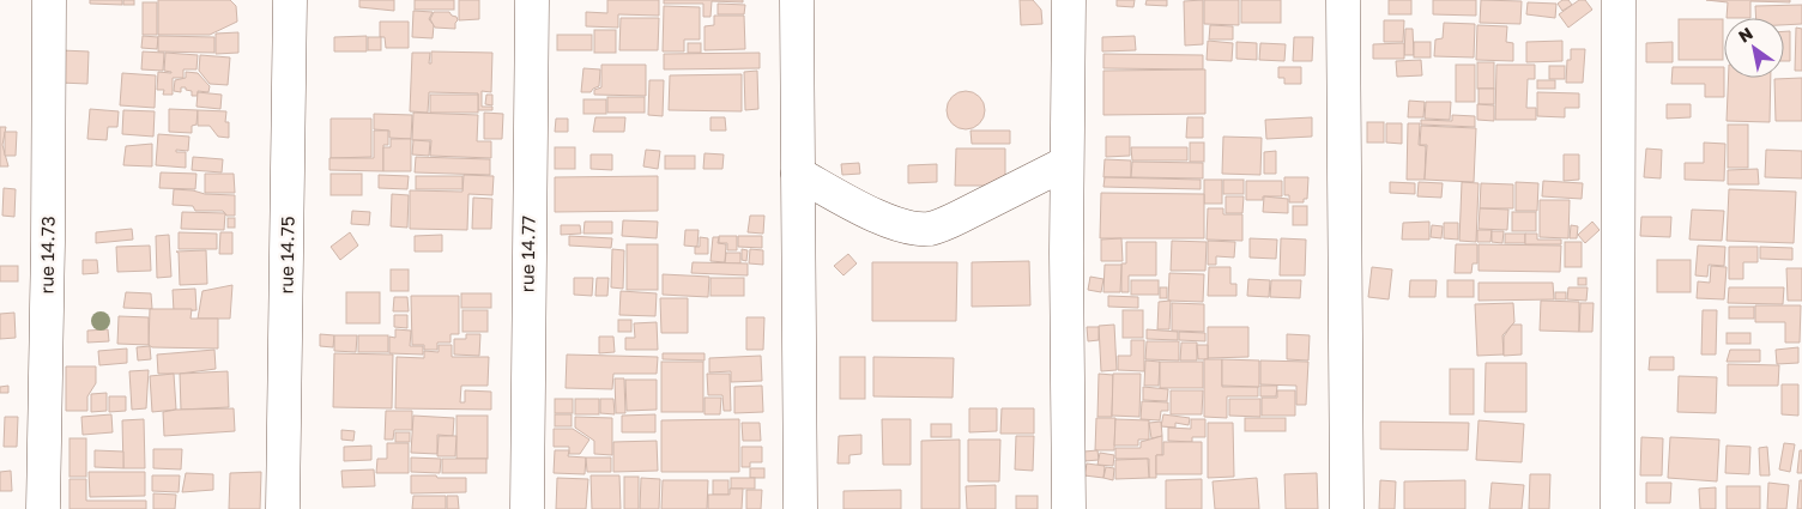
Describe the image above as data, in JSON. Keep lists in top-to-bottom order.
{
  "streets": {
    "street": ["rue 14.77", "rue 14.73", "rue 14.75"]
  },
  "north": "top left"
}
